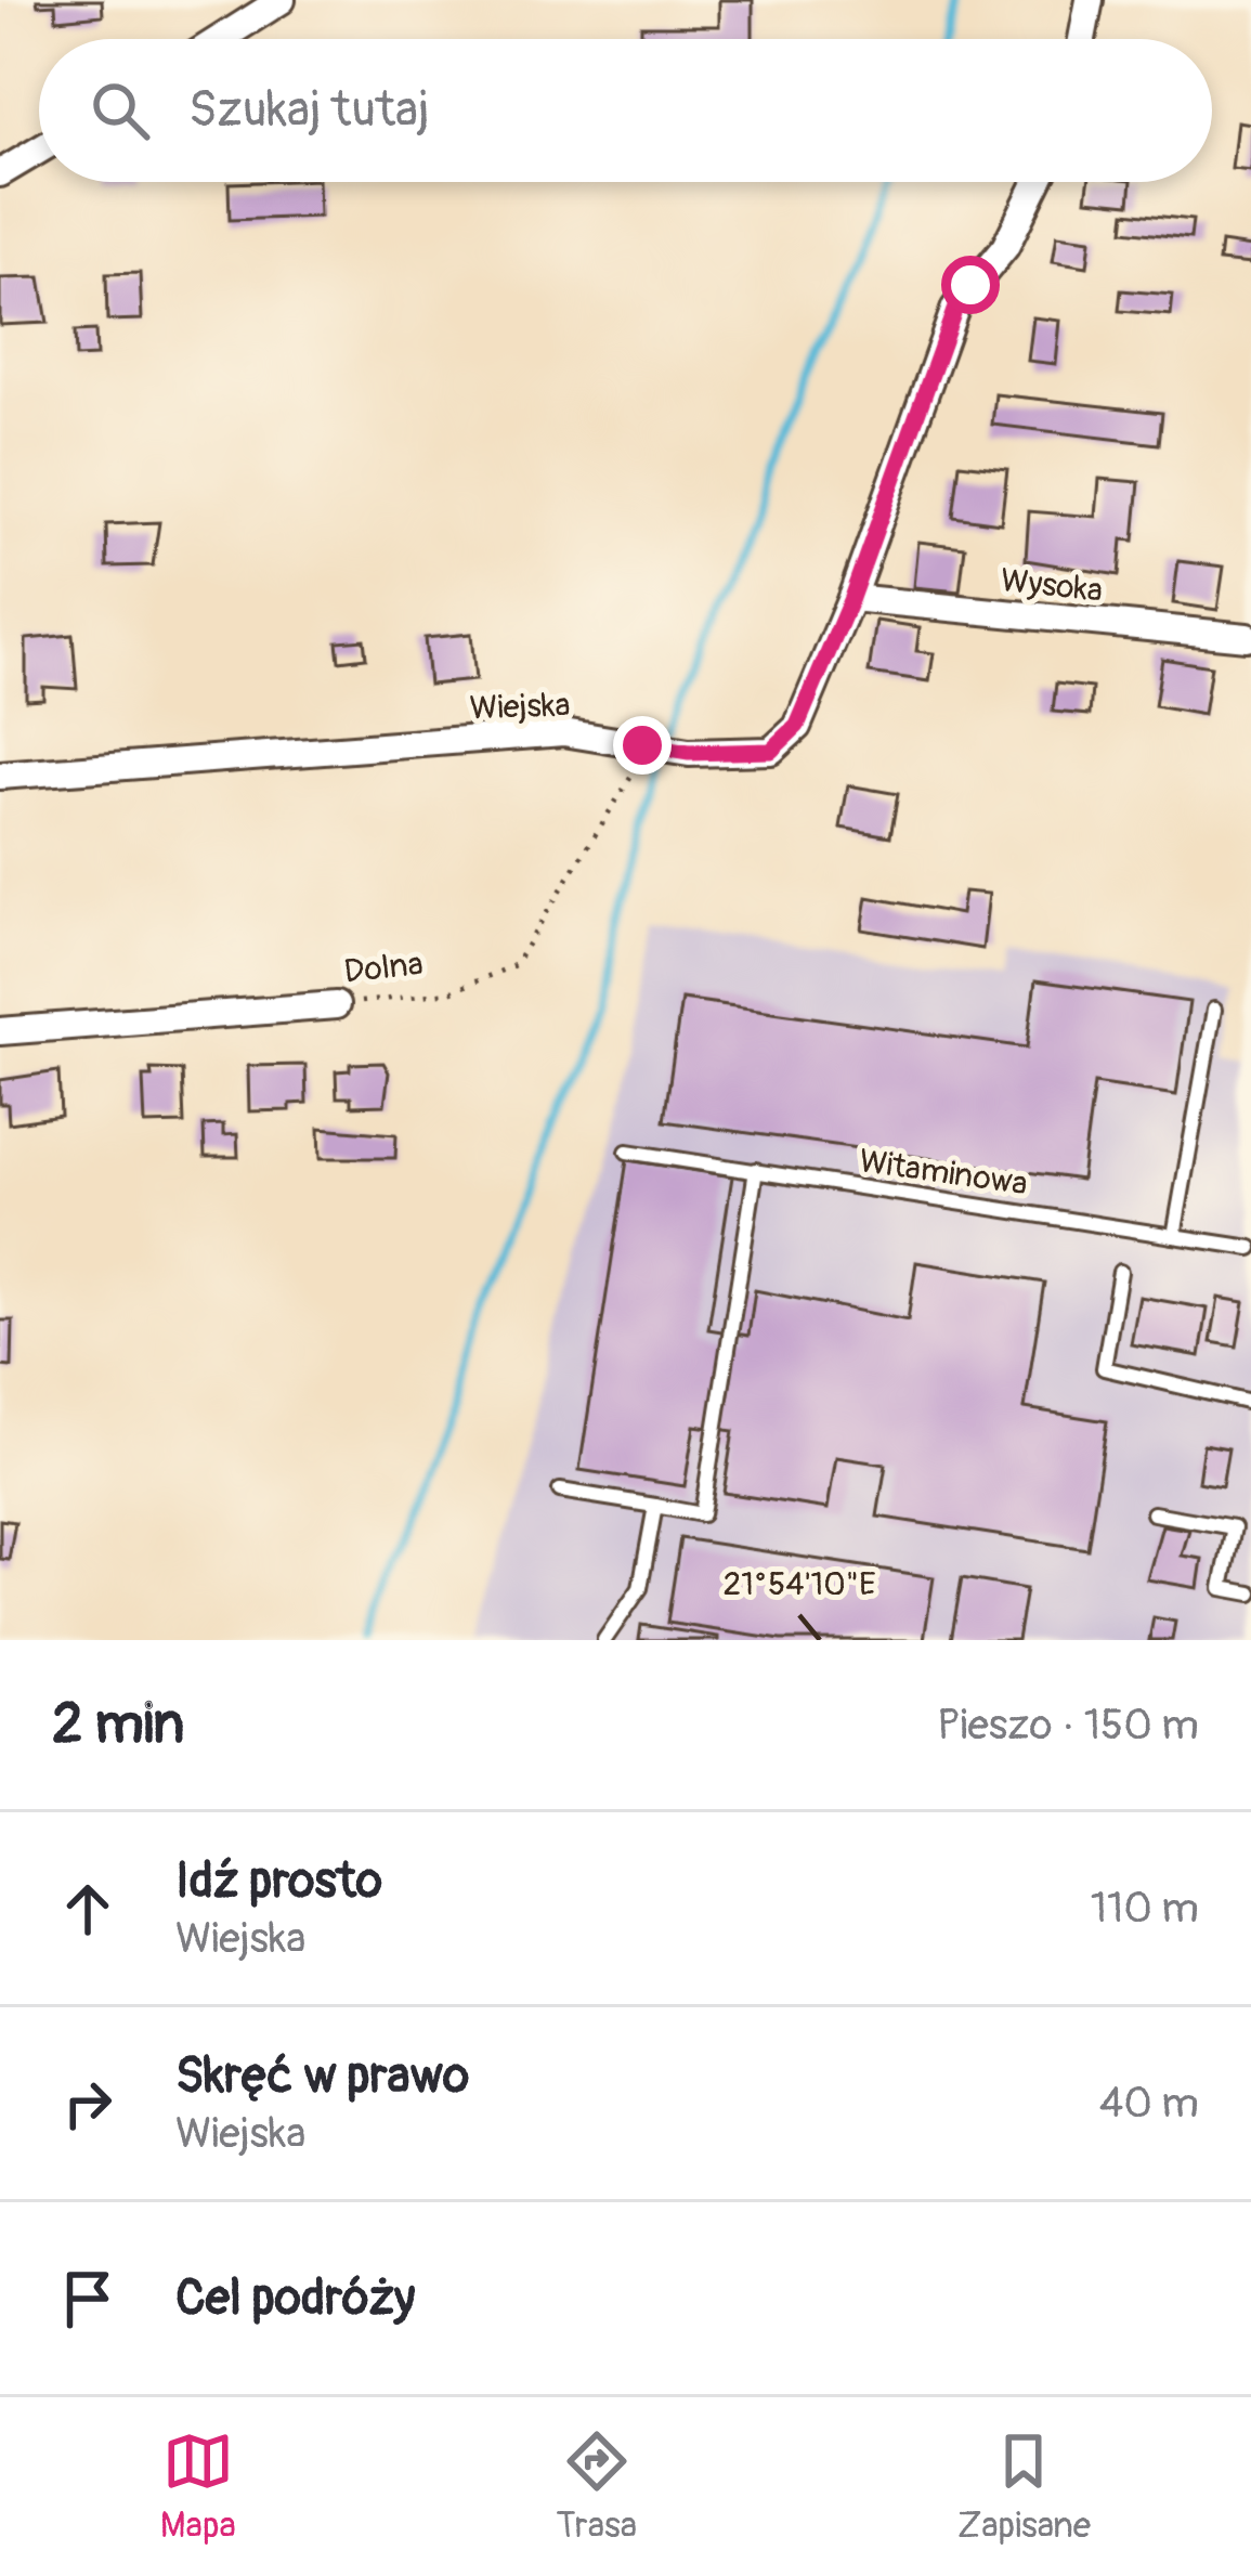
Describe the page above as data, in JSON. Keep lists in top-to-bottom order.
{
  "streets": {
    "street": ["Wysoka", "Wiejska", "Dolna"],
    "lane": ["Witaminowa"]
  },
  "crossings": [
    ["Wysoka", "Wiejska"],
    ["Wiejska", "Dolna"]
  ],
  "page": {
    "search": "Szukaj tutaj",
    "heading": ["2 min", "Pieszo · 150 m"],
    "list": [
      ["Idź prosto", "Wiejska", "110 m"],
      ["Skręć w prawo", "Wiejska", "40 m"],
      "Cel podróży"
    ],
    "nav": ["Mapa", "Trasa", "Zapisane"]
  },
  "coordinates": ["21°54'10\"E"]
}
